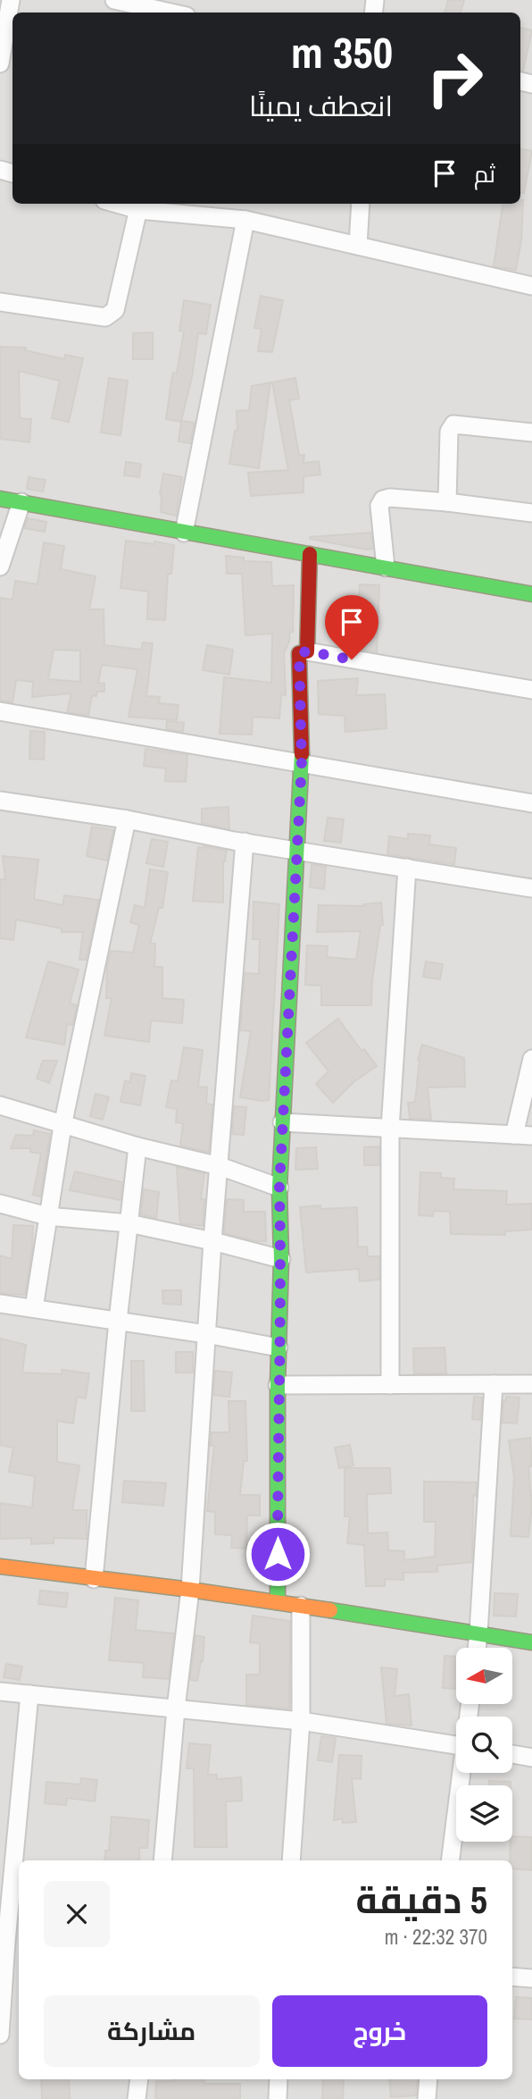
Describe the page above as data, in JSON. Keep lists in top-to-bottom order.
{
  "north": "left",
  "page": {
    "turn": ["350 m", "انعطف يمينًا"],
    "then": "ثم",
    "heading": ["5 دقيقة", "370 m · 22:32"],
    "buttons": ["خروج", "مشاركة"]
  }
}
